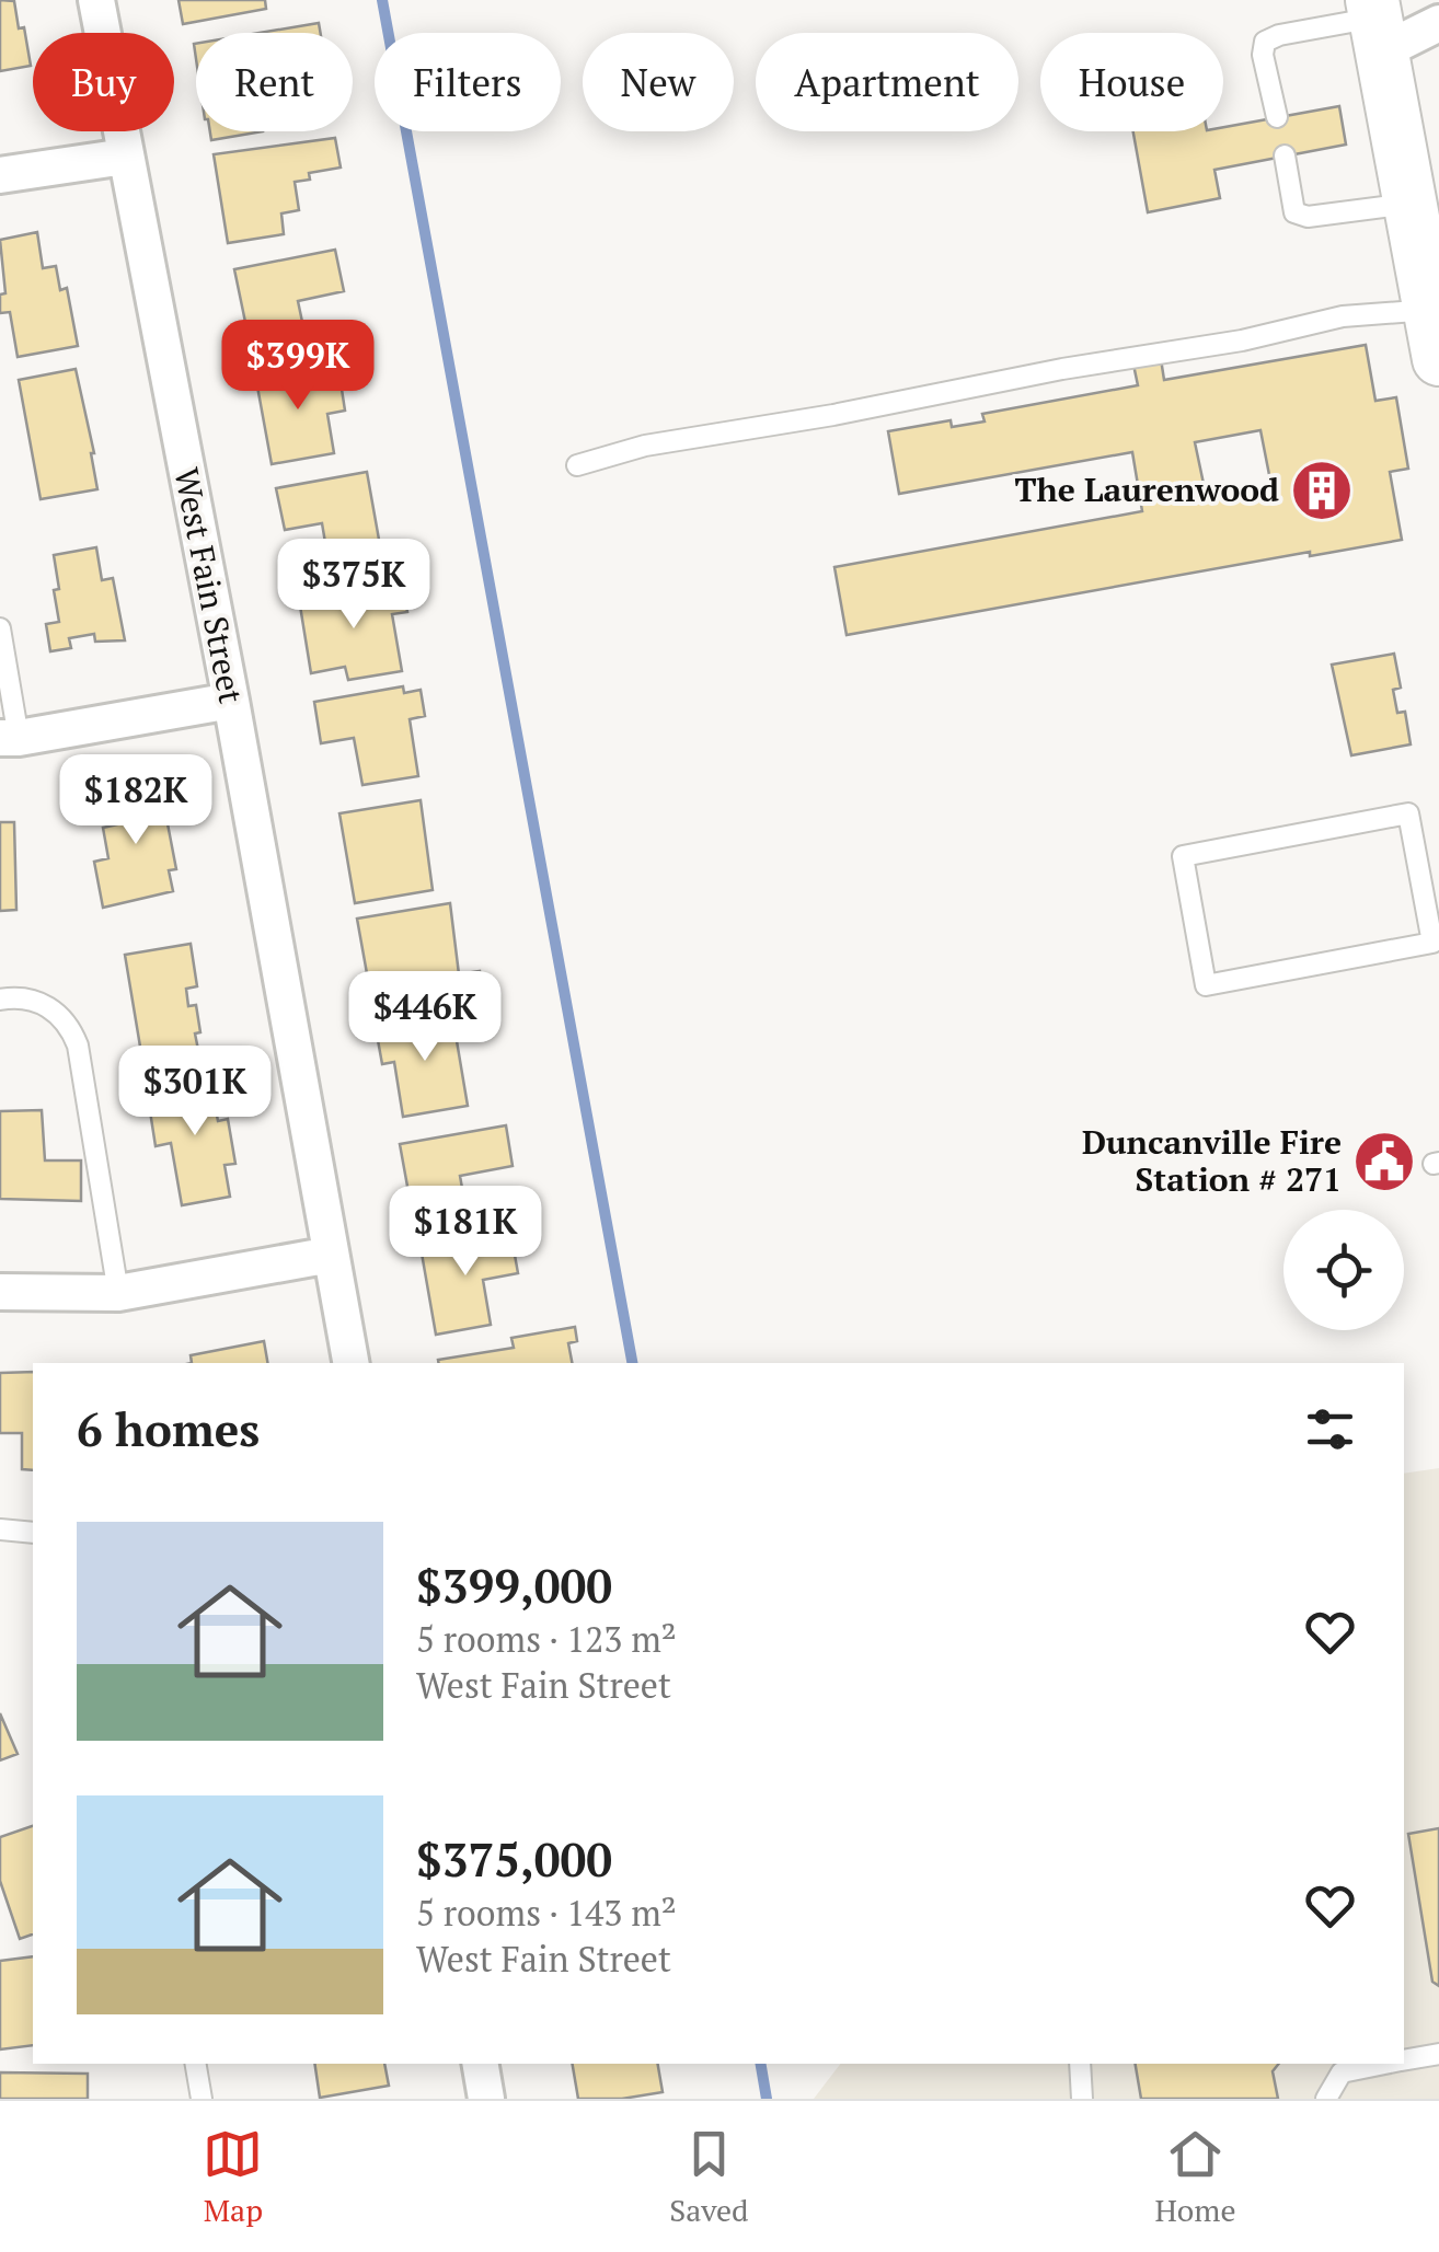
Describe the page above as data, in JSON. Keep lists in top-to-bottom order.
{
  "streets": {
    "street": ["West Fain Street"]
  },
  "places": {
    "building": ["The Laurenwood"],
    "public building": ["Duncanville Fire Station # 271"]
  },
  "page": {
    "chip": [
      "Buy",
      "Rent",
      "Filters",
      "New",
      "Apartment",
      "House"
    ],
    "price": [
      "$399K",
      "$375K",
      "$182K",
      "$446K",
      "$301K",
      "$181K"
    ],
    "heading": "6 homes",
    "list": [
      {
        "name": "$399,000",
        "note": "5 rooms · 123 m² · West Fain Street"
      },
      {
        "name": "$375,000",
        "note": "5 rooms · 143 m² · West Fain Street"
      }
    ],
    "tabs": ["Map", "Saved", "Home"]
  }
}
